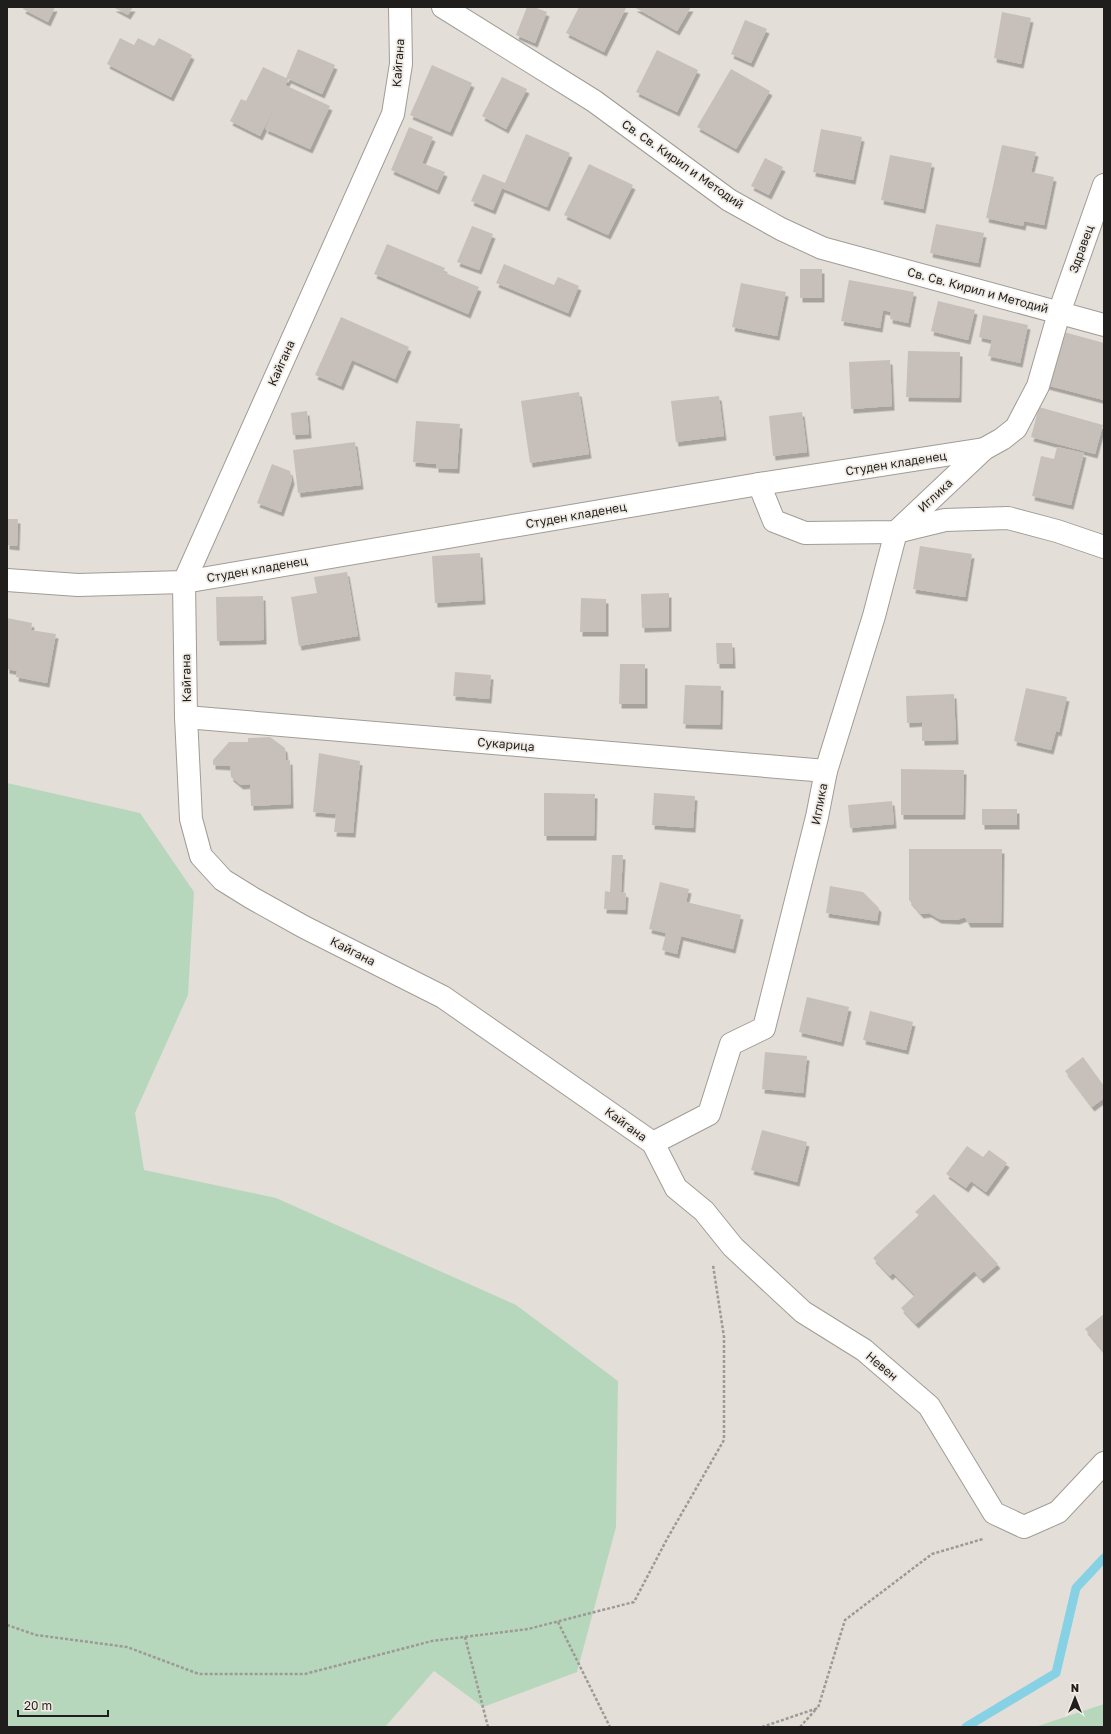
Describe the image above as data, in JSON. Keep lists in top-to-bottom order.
{
  "streets": {
    "street": [
      "Кайгана",
      "Св. Св. Кирил и Методий",
      "Здравец",
      "Студен кладенец",
      "Иглика",
      "Сукарица",
      "Невен"
    ]
  },
  "crossings": [
    ["Кайгана", "Студен кладенец"],
    ["Кайгана", "Иглика"],
    ["Кайгана", "Сукарица"],
    ["Кайгана", "Невен"],
    ["Св. Св. Кирил и Методий", "Здравец"],
    ["Св. Св. Кирил и Методий", "Студен кладенец"],
    ["Здравец", "Студен кладенец"],
    ["Студен кладенец", "Иглика"],
    ["Иглика", "Сукарица"],
    ["Иглика", "Невен"]
  ],
  "scale_bar": "20 m",
  "north": "top"
}
